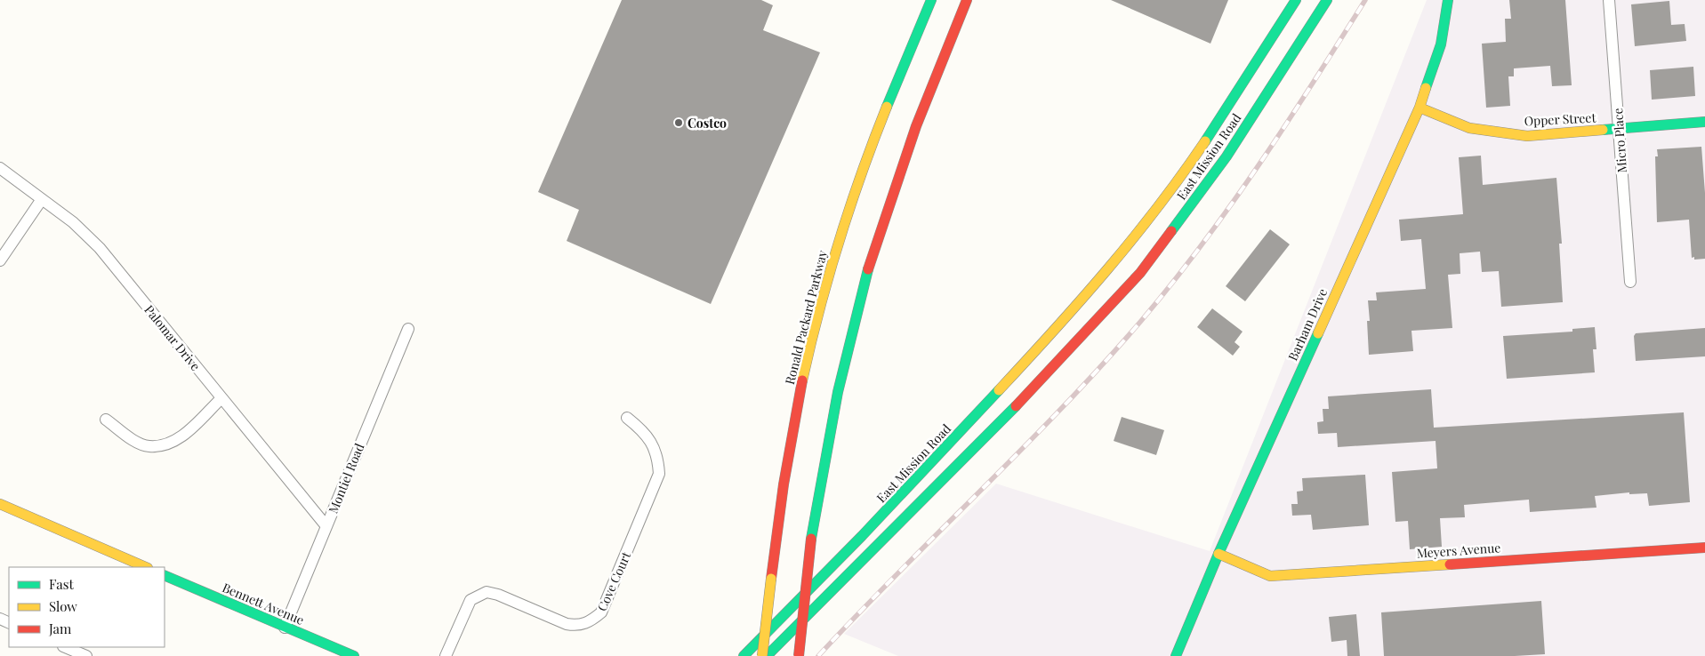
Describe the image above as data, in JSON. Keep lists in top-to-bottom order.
{
  "streets": {
    "main road": [
      "Opper Street",
      "East Mission Road",
      "Ronald Packard Parkway",
      "Barham Drive",
      "Meyers Avenue",
      "Bennett Avenue"
    ],
    "street": [
      "Micro Place",
      "Palomar Drive",
      "Montiel Road",
      "Cove Court"
    ]
  },
  "crossings": [
    ["Opper Street", "Micro Place"],
    ["Opper Street", "Barham Drive"],
    ["Barham Drive", "Meyers Avenue"],
    ["Palomar Drive", "Montiel Road"],
    ["Montiel Road", "Bennett Avenue"]
  ],
  "places": ["Costco"],
  "legend": ["Fast", "Slow", "Jam"]
}
